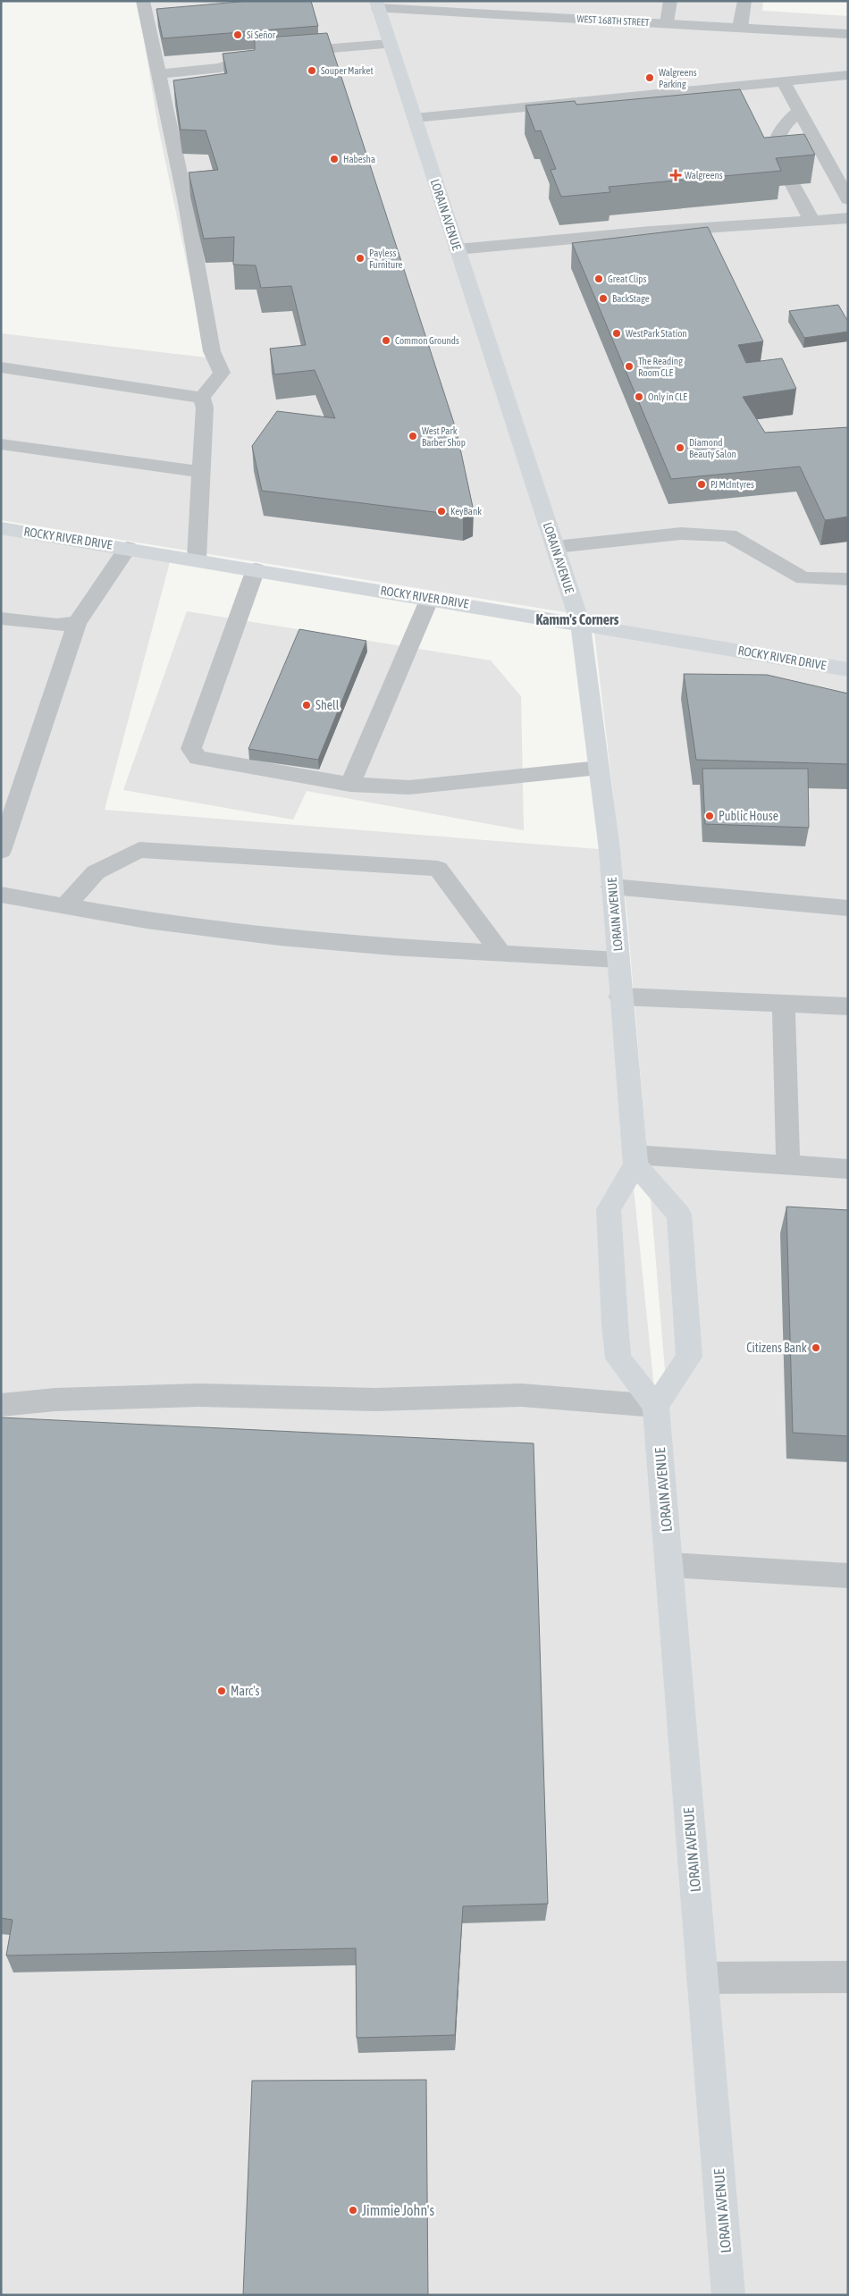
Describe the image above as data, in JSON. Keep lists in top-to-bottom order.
{
  "streets": {
    "main road": ["LORAIN AVENUE", "ROCKY RIVER DRIVE"],
    "street": ["WEST 168TH STREET"]
  },
  "crossings": [
    ["WEST 168TH STREET", "LORAIN AVENUE"],
    ["LORAIN AVENUE", "ROCKY RIVER DRIVE"]
  ],
  "districts": ["Kamm's Corners"],
  "places": {
    "other": [
      "Si Señor",
      "Souper Market",
      "Walgreens Parking",
      "Habesha",
      "Payless Furniture",
      "Great Clips",
      "BackStage",
      "WestPark Station",
      "Common Grounds",
      "The Reading Room CLE",
      "Only in CLE",
      "West Park Barber Shop",
      "Diamond Beauty Salon",
      "PJ McIntyres",
      "KeyBank",
      "Shell",
      "Public House",
      "Citizens Bank",
      "Marc's",
      "Jimmie John's"
    ],
    "health": ["Walgreens"]
  }
}
